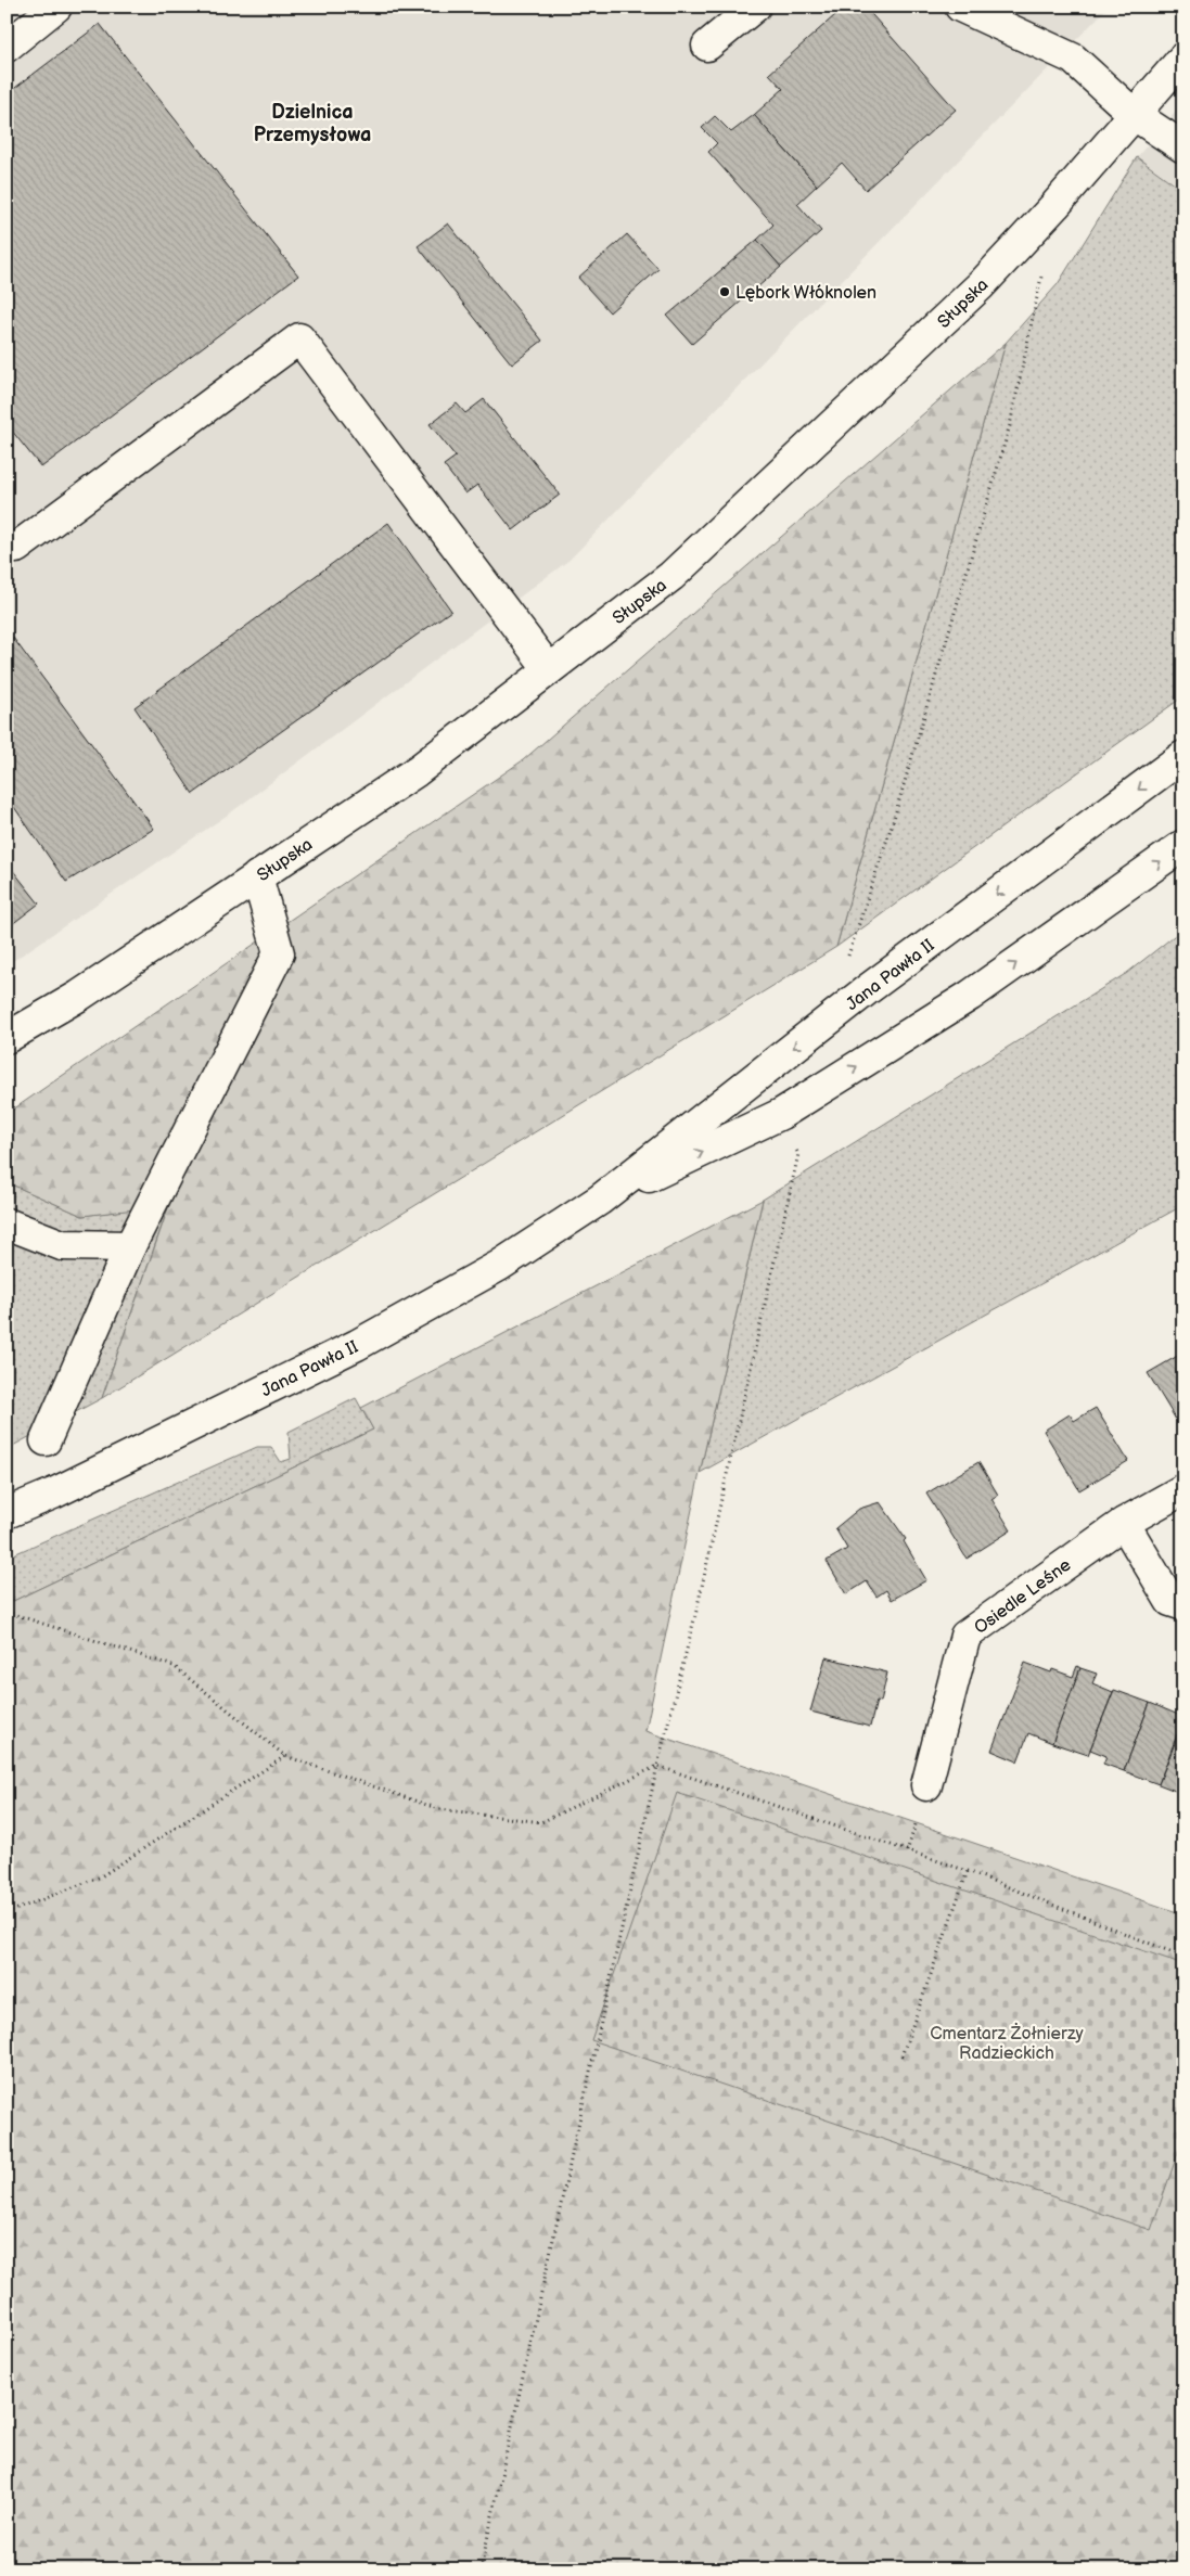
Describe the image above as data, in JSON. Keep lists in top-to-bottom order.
{
  "streets": {
    "main road": ["Słupska", "Jana Pawła II", "Osiedle Leśne"]
  },
  "districts": ["Dzielnica Przemysłowa"],
  "parks": ["Cmentarz Żołnierzy Radzieckich"],
  "places": ["Lębork Włóknolen"]
}
